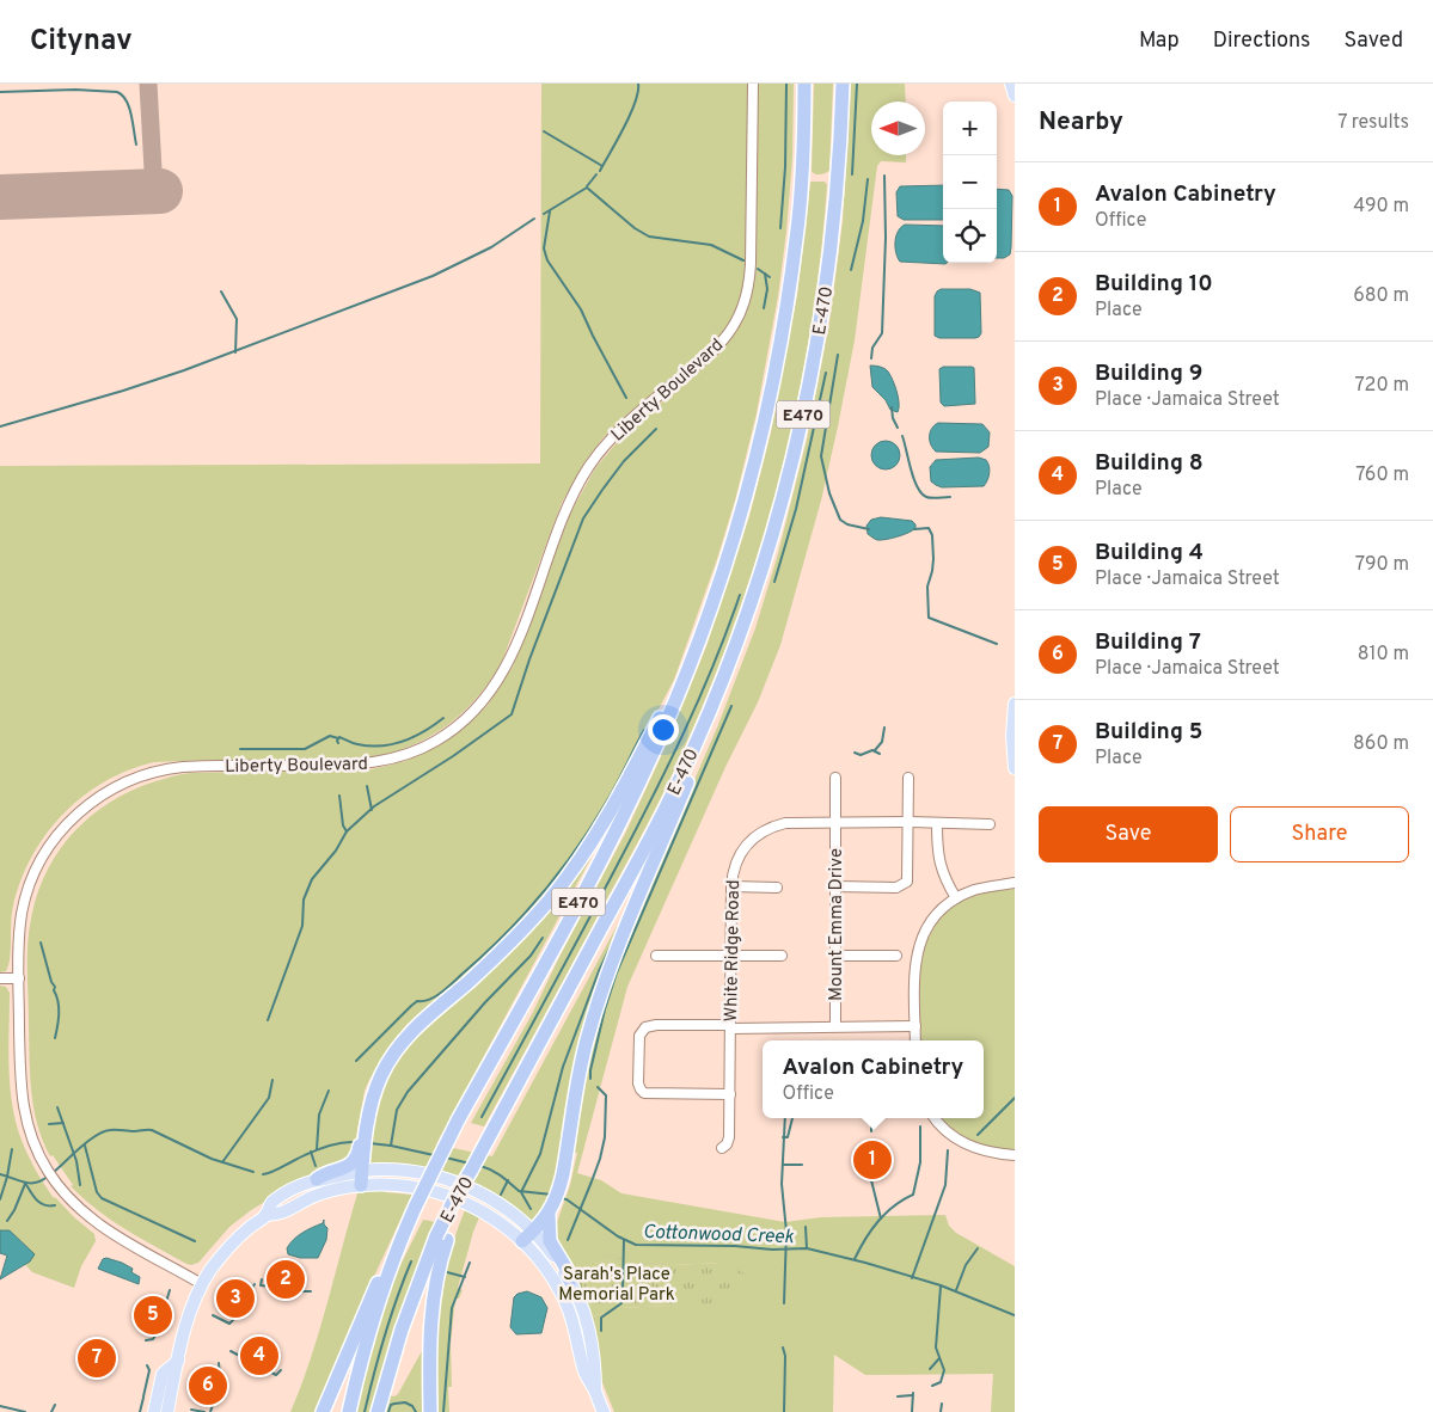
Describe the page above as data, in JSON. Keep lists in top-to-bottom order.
{
  "streets": {
    "highway": ["E-470", "E470"],
    "street": ["Liberty Boulevard", "Mount Emma Drive", "White Ridge Road"]
  },
  "crossings": [
    ["Mount Emma Drive", "White Ridge Road"]
  ],
  "water": ["Cottonwood Creek"],
  "parks": ["Sarah's Place Memorial Park"],
  "north": "left",
  "page": {
    "header": "Citynav",
    "nav": ["Map", "Directions", "Saved"],
    "heading": ["Nearby", "7 results"],
    "map_buttons": ["+", "−"],
    "list": [
      {
        "mark": "1",
        "name": "Avalon Cabinetry",
        "note": "Office",
        "value": "490 m"
      },
      {
        "mark": "2",
        "name": "Building 10",
        "note": "Place",
        "value": "680 m"
      },
      {
        "mark": "3",
        "name": "Building 9",
        "note": "Place · Jamaica Street",
        "value": "720 m"
      },
      {
        "mark": "4",
        "name": "Building 8",
        "note": "Place",
        "value": "760 m"
      },
      {
        "mark": "5",
        "name": "Building 4",
        "note": "Place · Jamaica Street",
        "value": "790 m"
      },
      {
        "mark": "6",
        "name": "Building 7",
        "note": "Place · Jamaica Street",
        "value": "810 m"
      },
      {
        "mark": "7",
        "name": "Building 5",
        "note": "Place",
        "value": "860 m"
      }
    ],
    "buttons": ["Save", "Share"],
    "popup": ["Avalon Cabinetry", "Office"],
    "pins": [
      "1",
      "2",
      "3",
      "5",
      "4",
      "7",
      "6"
    ]
  }
}
